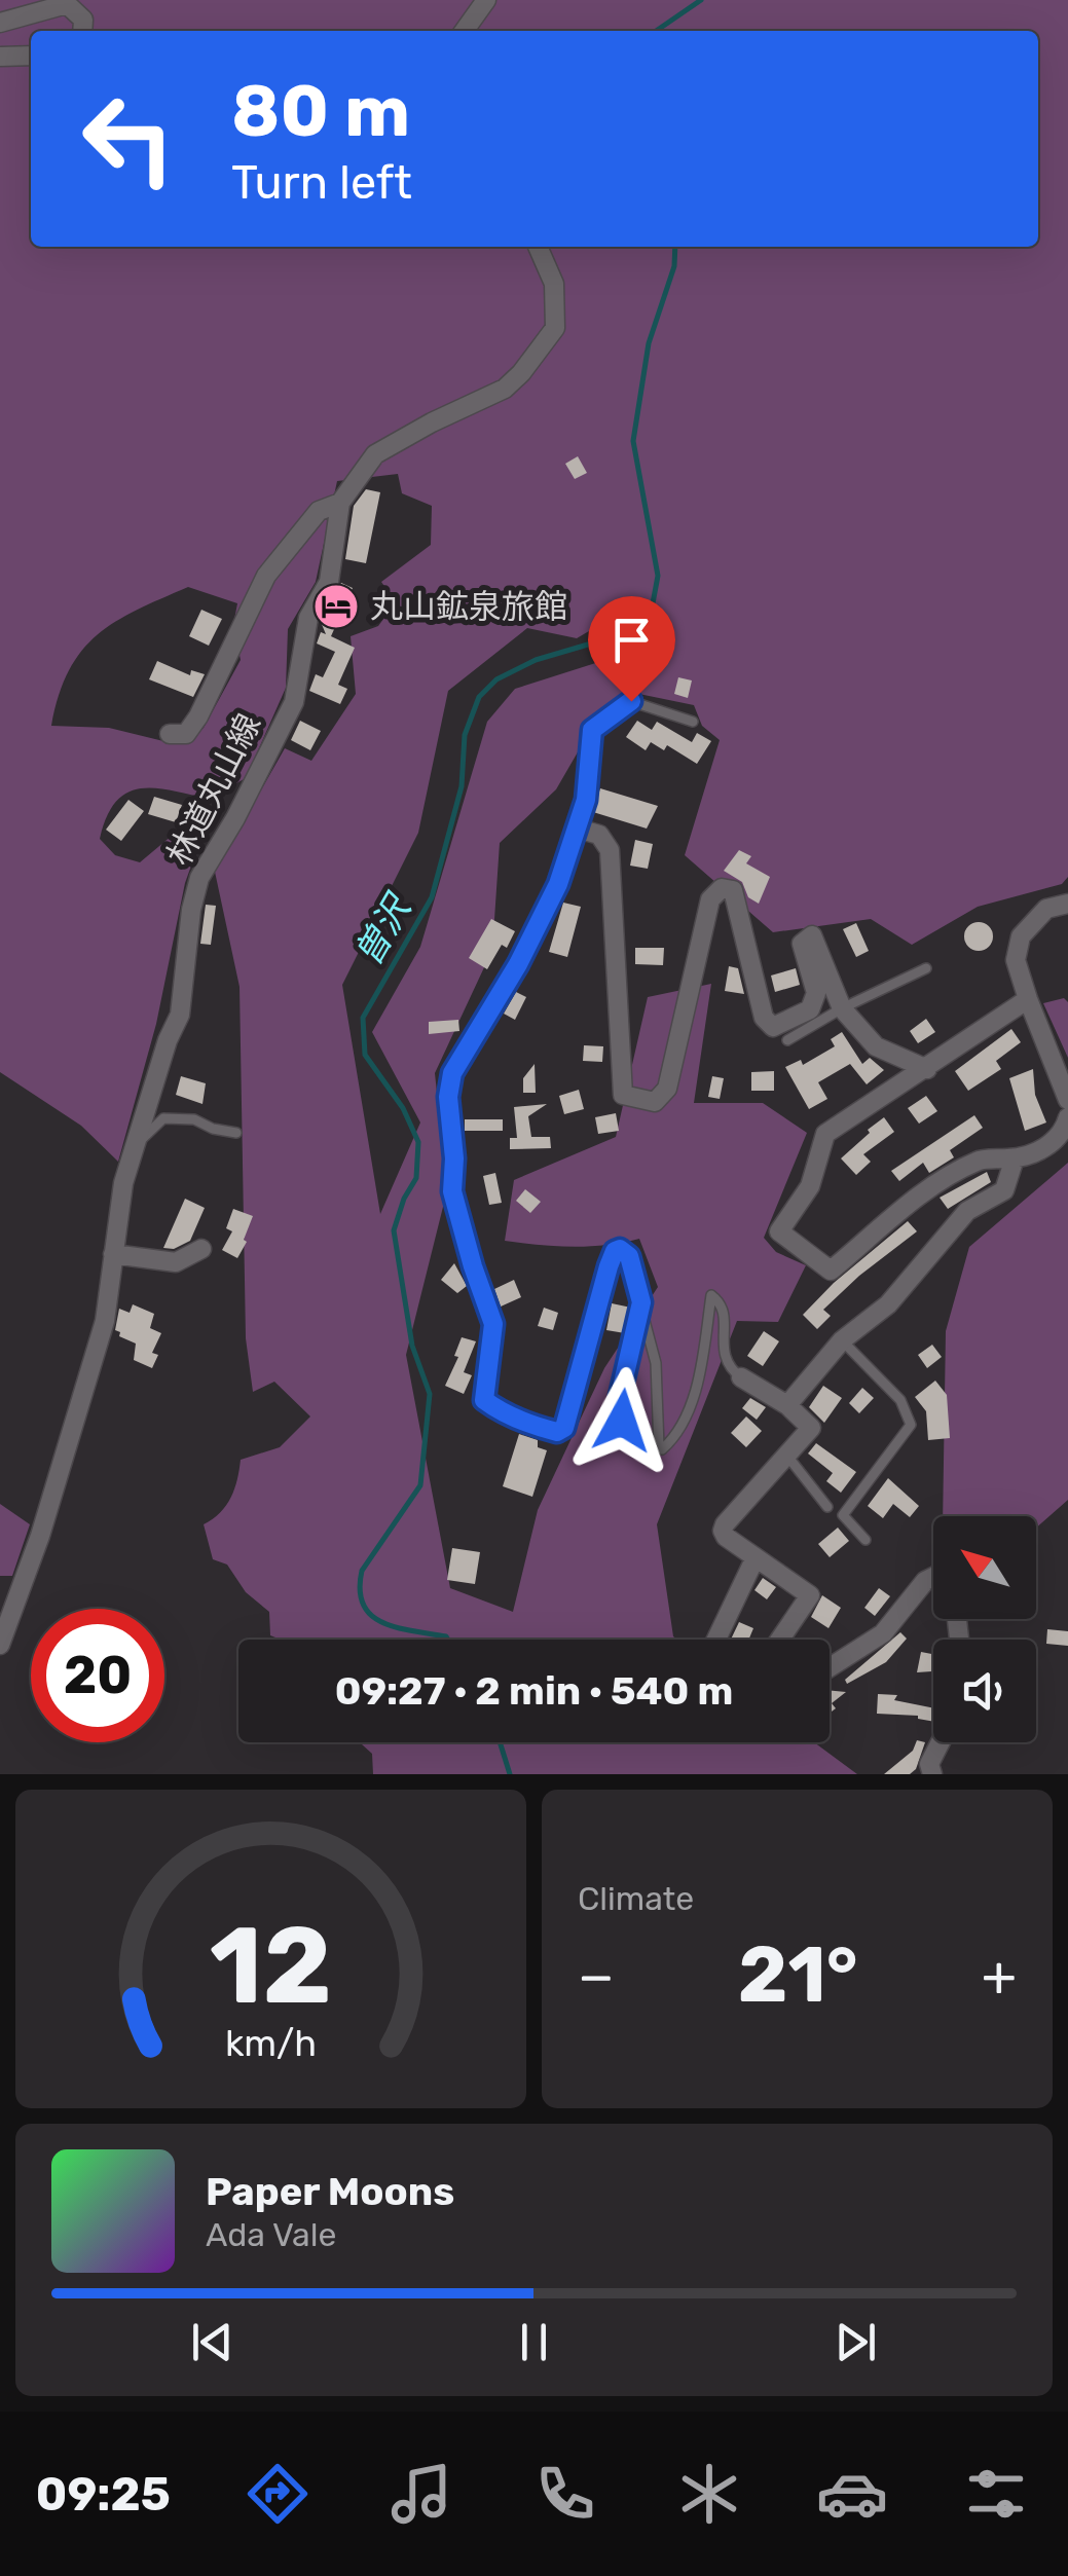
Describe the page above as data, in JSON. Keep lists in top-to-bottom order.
{
  "streets": {
    "street": ["林道丸山線"]
  },
  "water": ["曽沢"],
  "places": {
    "hotel": ["丸山鉱泉旅館"]
  },
  "north": "top left",
  "page": {
    "turn": ["80 m", "Turn left"],
    "limit": "20",
    "trip": "09:27 · 2 min · 540 m",
    "tile": "Climate",
    "heat": ["−", "21°", "+"],
    "song": ["Paper Moons", "Ada Vale"],
    "tabs": "09:25",
    "gauge": ["12", "km/h"]
  }
}
